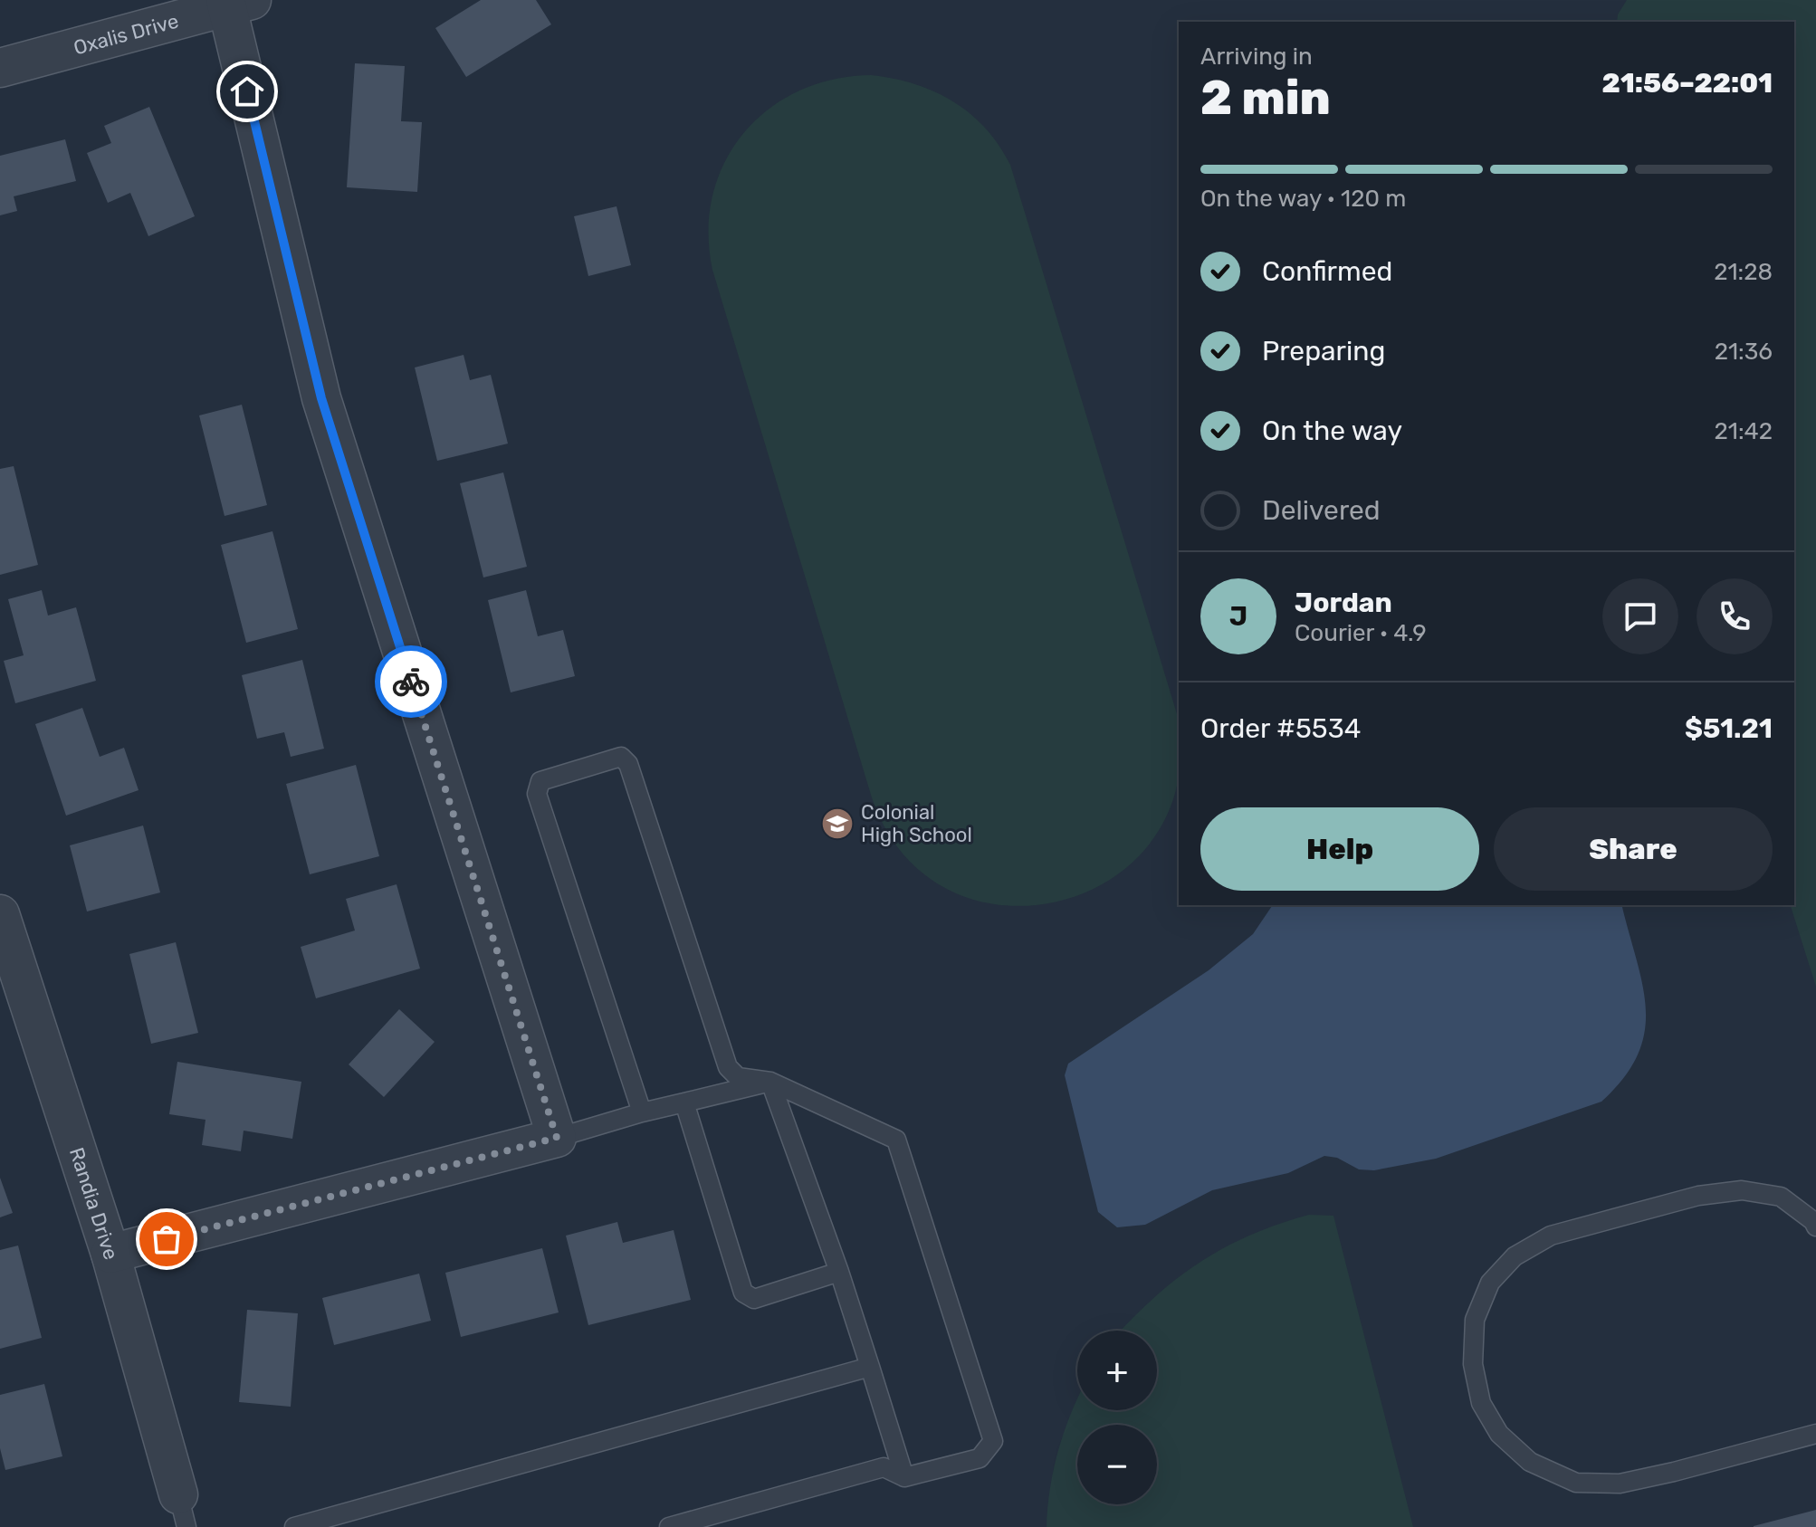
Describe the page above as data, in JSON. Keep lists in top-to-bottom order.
{
  "streets": {
    "street": ["Oxalis Drive", "Randia Drive"]
  },
  "places": {
    "school or university": ["Colonial High School"]
  },
  "page": {
    "heading": ["2 min", "Arriving in", "21:56–22:01"],
    "panel": [
      "Jordan",
      "Courier · 4.9",
      "Order #5534",
      "$51.21"
    ],
    "bar": "On the way · 120 m",
    "list": [
      ["Confirmed", "21:28"],
      ["Preparing", "21:36"],
      ["On the way", "21:42"],
      "Delivered"
    ],
    "round": "J",
    "buttons": ["Help", "Share"],
    "map_buttons": ["+", "−"]
  }
}
